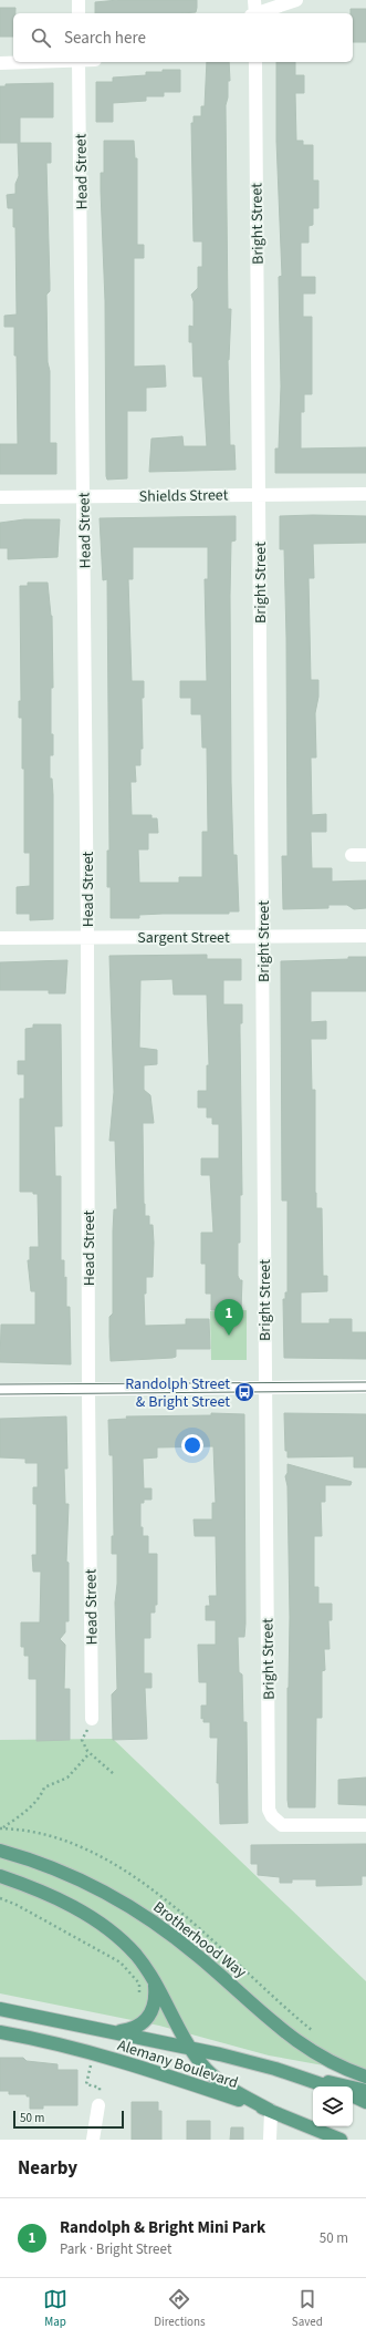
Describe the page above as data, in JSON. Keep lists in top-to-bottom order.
{
  "streets": {
    "main road": ["Brotherhood Way", "Alemany Boulevard"],
    "street": [
      "Head Street",
      "Bright Street",
      "Shields Street",
      "Sargent Street"
    ]
  },
  "crossings": [
    ["Head Street", "Shields Street"],
    ["Head Street", "Sargent Street"],
    ["Bright Street", "Shields Street"],
    ["Bright Street", "Sargent Street"]
  ],
  "places": {
    "bus stop": ["Randolph Street & Bright Street"]
  },
  "scale_bar": "50 m",
  "page": {
    "search": "Search here",
    "pins": "1",
    "scale": "50 m",
    "heading": "Nearby",
    "list": [
      {
        "mark": "1",
        "name": "Randolph & Bright Mini Park",
        "note": "Park · Bright Street",
        "value": "50 m"
      }
    ],
    "nav": ["Map", "Directions", "Saved"]
  }
}
